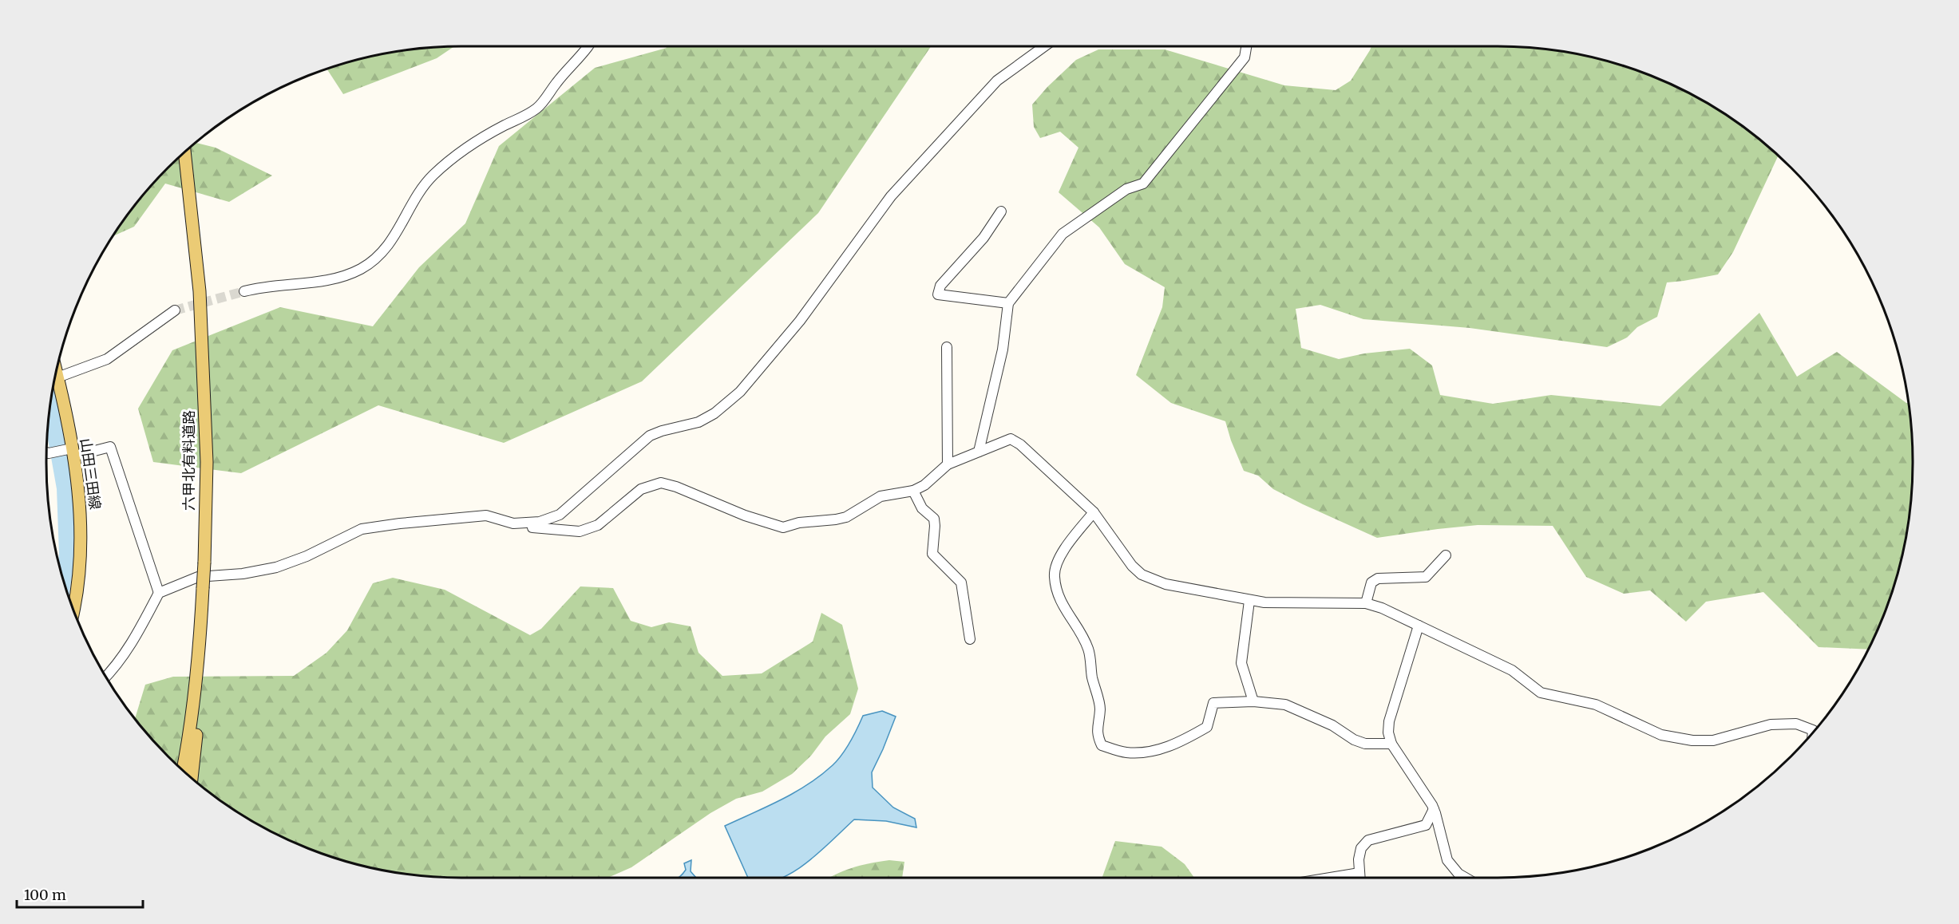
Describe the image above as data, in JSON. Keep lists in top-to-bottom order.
{
  "streets": {
    "main road": ["六甲北有料道路", "山田三田線"]
  },
  "scale_bar": "100 m"
}
